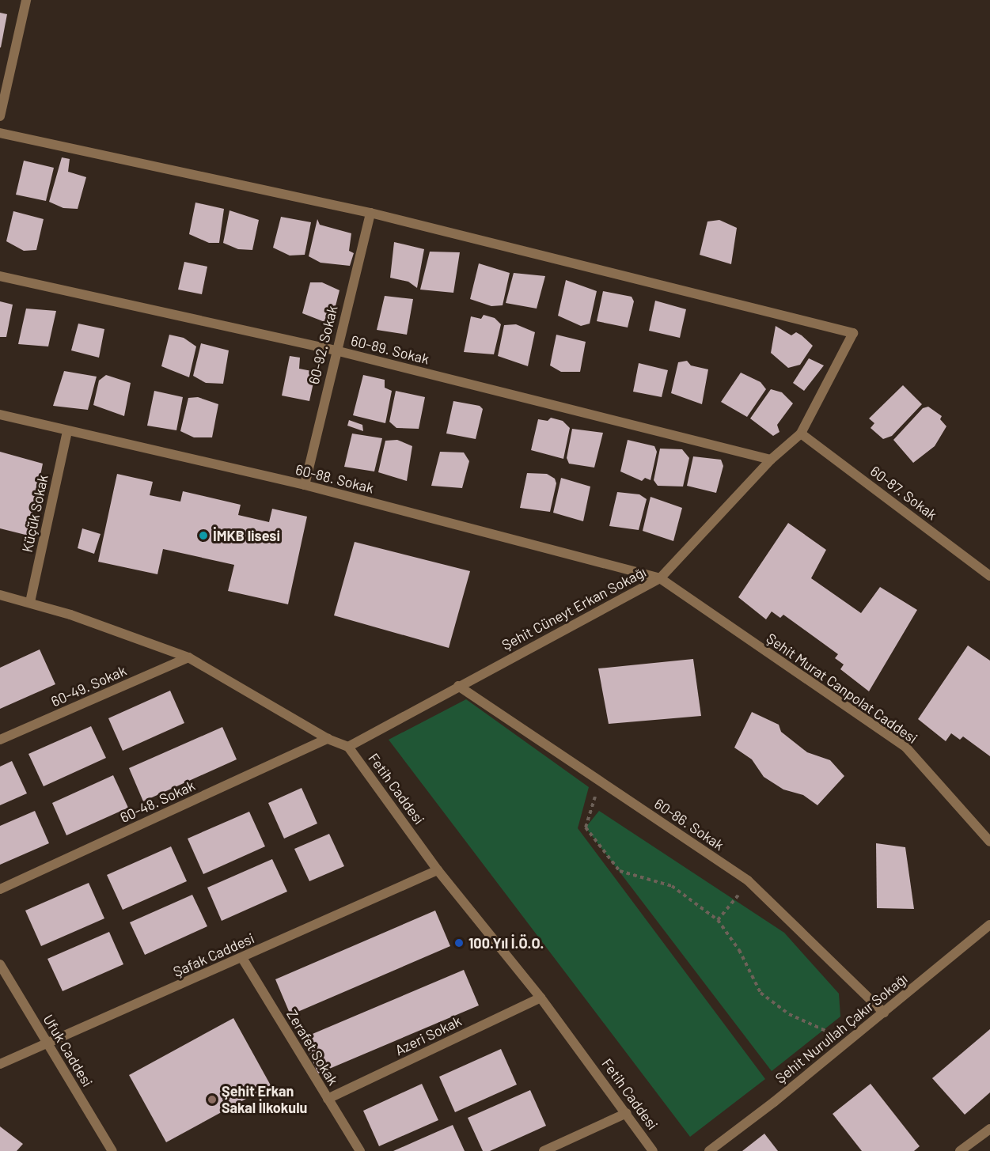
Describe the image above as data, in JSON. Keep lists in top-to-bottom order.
{
  "streets": {
    "street": [
      "60-92. Sokak",
      "60-89. Sokak",
      "60-88. Sokak",
      "60-87. Sokak",
      "Küçük Sokak",
      "Şehit Cüneyt Erkan Sokağı",
      "60-49. Sokak",
      "Şehit Murat Canpolat Caddesi",
      "Fetih Caddesi",
      "60-48. Sokak",
      "60-86. Sokak",
      "Şafak Caddesi",
      "Şehit Nurullah Çakır Sokağı",
      "Azeri Sokak",
      "Zerafet Sokak",
      "Ufuk Caddesi"
    ]
  },
  "crossings": [
    ["60-92. Sokak", "60-89. Sokak"],
    ["60-92. Sokak", "60-88. Sokak"],
    ["60-92. Sokak", "Şehit Cüneyt Erkan Sokağı"],
    ["60-89. Sokak", "Şehit Cüneyt Erkan Sokağı"],
    ["60-88. Sokak", "Küçük Sokak"],
    ["60-88. Sokak", "Şehit Cüneyt Erkan Sokağı"],
    ["60-88. Sokak", "Şehit Murat Canpolat Caddesi"],
    ["60-87. Sokak", "Şehit Cüneyt Erkan Sokağı"],
    ["Küçük Sokak", "Fetih Caddesi"],
    ["Şehit Cüneyt Erkan Sokağı", "Şehit Murat Canpolat Caddesi"],
    ["Şehit Cüneyt Erkan Sokağı", "Fetih Caddesi"],
    ["Şehit Cüneyt Erkan Sokağı", "60-86. Sokak"],
    ["60-49. Sokak", "Fetih Caddesi"],
    ["Fetih Caddesi", "60-48. Sokak"],
    ["Fetih Caddesi", "Şafak Caddesi"],
    ["Fetih Caddesi", "Azeri Sokak"],
    ["60-86. Sokak", "Şehit Nurullah Çakır Sokağı"],
    ["Şafak Caddesi", "Zerafet Sokak"],
    ["Şafak Caddesi", "Ufuk Caddesi"],
    ["Azeri Sokak", "Zerafet Sokak"]
  ],
  "places": ["İMKB lisesi", "100.Yıl İ.Ö.O.", "Şehit Erkan Sakal İlkokulu"]
}
